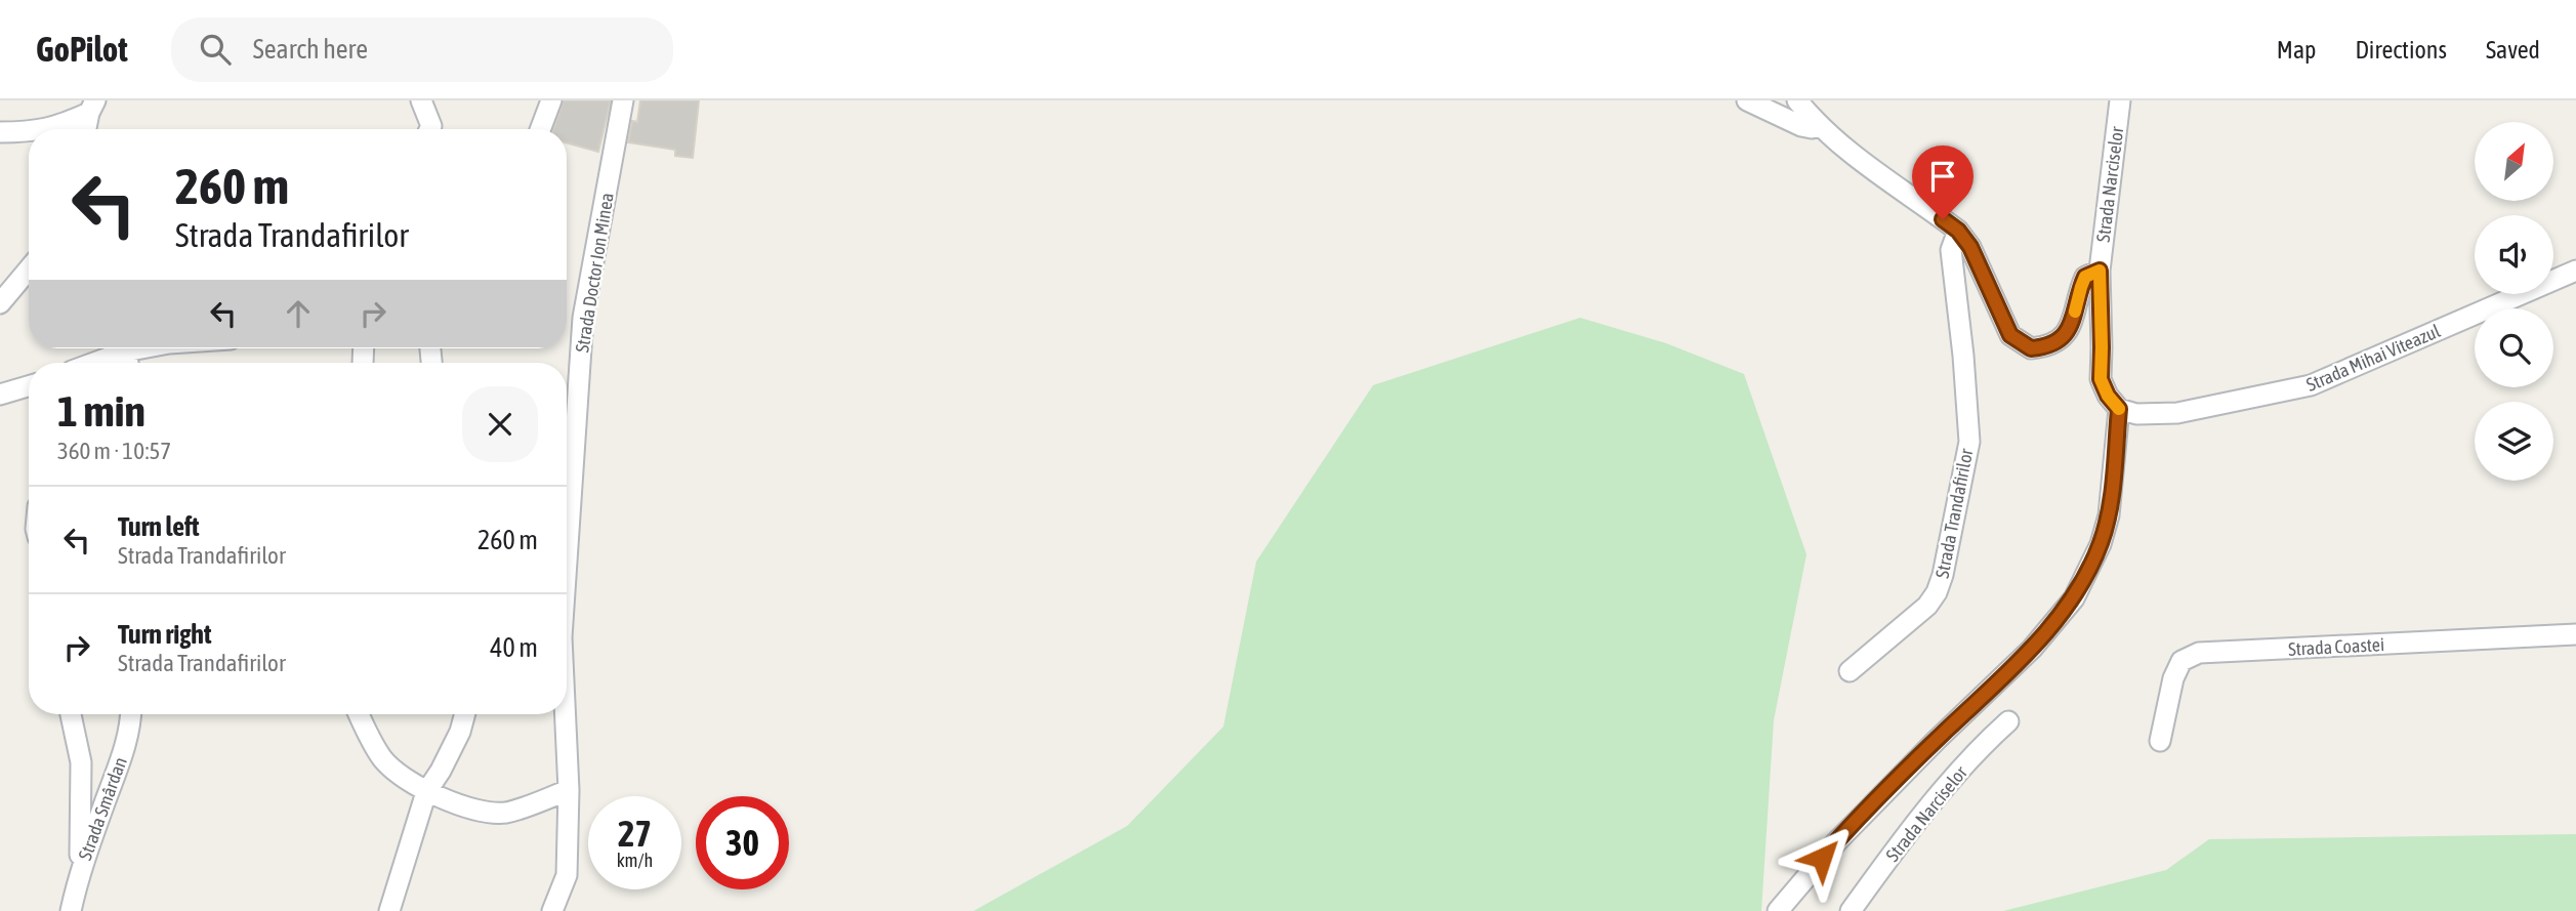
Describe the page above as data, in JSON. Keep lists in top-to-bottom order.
{
  "streets": {
    "street": [
      "Strada Narciselor",
      "Strada Doctor Ion Minea",
      "Strada Mihai Viteazul",
      "Strada Trandafirilor",
      "Strada Coastei",
      "Strada Smârdan"
    ]
  },
  "crossings": [
    ["Strada Narciselor", "Strada Mihai Viteazul"]
  ],
  "north": "top right",
  "page": {
    "header": "GoPilot",
    "search": "Search here",
    "nav": ["Map", "Directions", "Saved"],
    "turn": ["260 m", "Strada Trandafirilor"],
    "heading": ["1 min", "360 m · 10:57"],
    "list": [
      {
        "name": "Turn left",
        "note": "Strada Trandafirilor",
        "value": "260 m"
      },
      {
        "name": "Turn right",
        "note": "Strada Trandafirilor",
        "value": "40 m"
      }
    ],
    "speed": "27 km/h",
    "limit": "30"
  }
}
